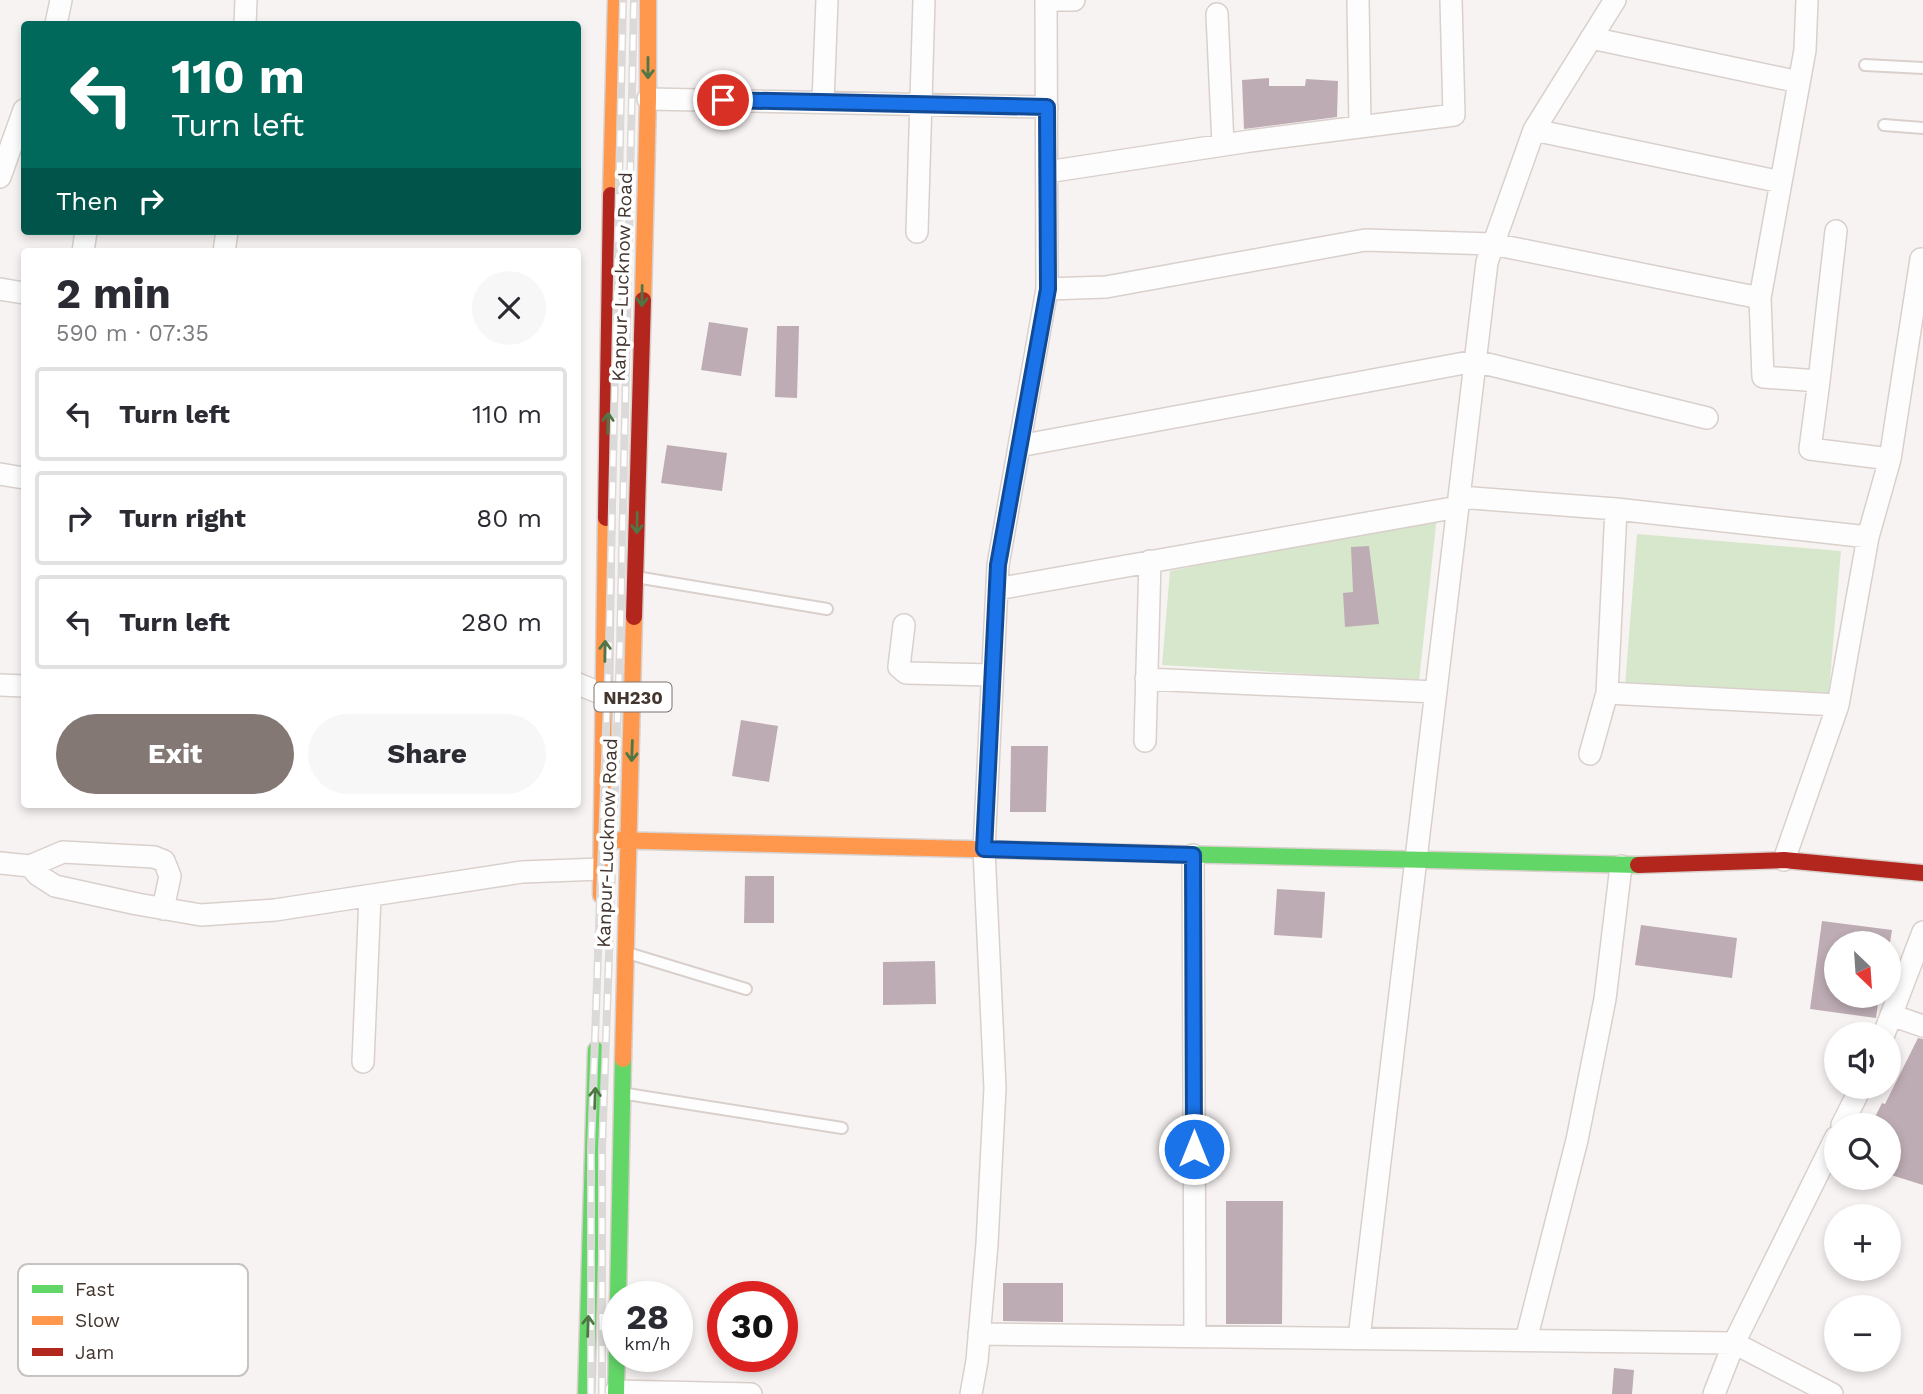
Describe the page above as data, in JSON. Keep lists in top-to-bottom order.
{
  "streets": {
    "main road": ["Kanpur-Lucknow Road", "NH230"]
  },
  "legend": ["Fast", "Slow", "Jam"],
  "north": "bottom right",
  "page": {
    "turn": ["110 m", "Turn left"],
    "then": "Then",
    "heading": ["2 min", "590 m · 07:35"],
    "list": [
      {
        "name": "Turn left",
        "value": "110 m"
      },
      {
        "name": "Turn right",
        "value": "80 m"
      },
      {
        "name": "Turn left",
        "value": "280 m"
      }
    ],
    "buttons": ["Exit", "Share"],
    "map_buttons": ["+", "−"],
    "speed": "28 km/h",
    "limit": "30"
  }
}
